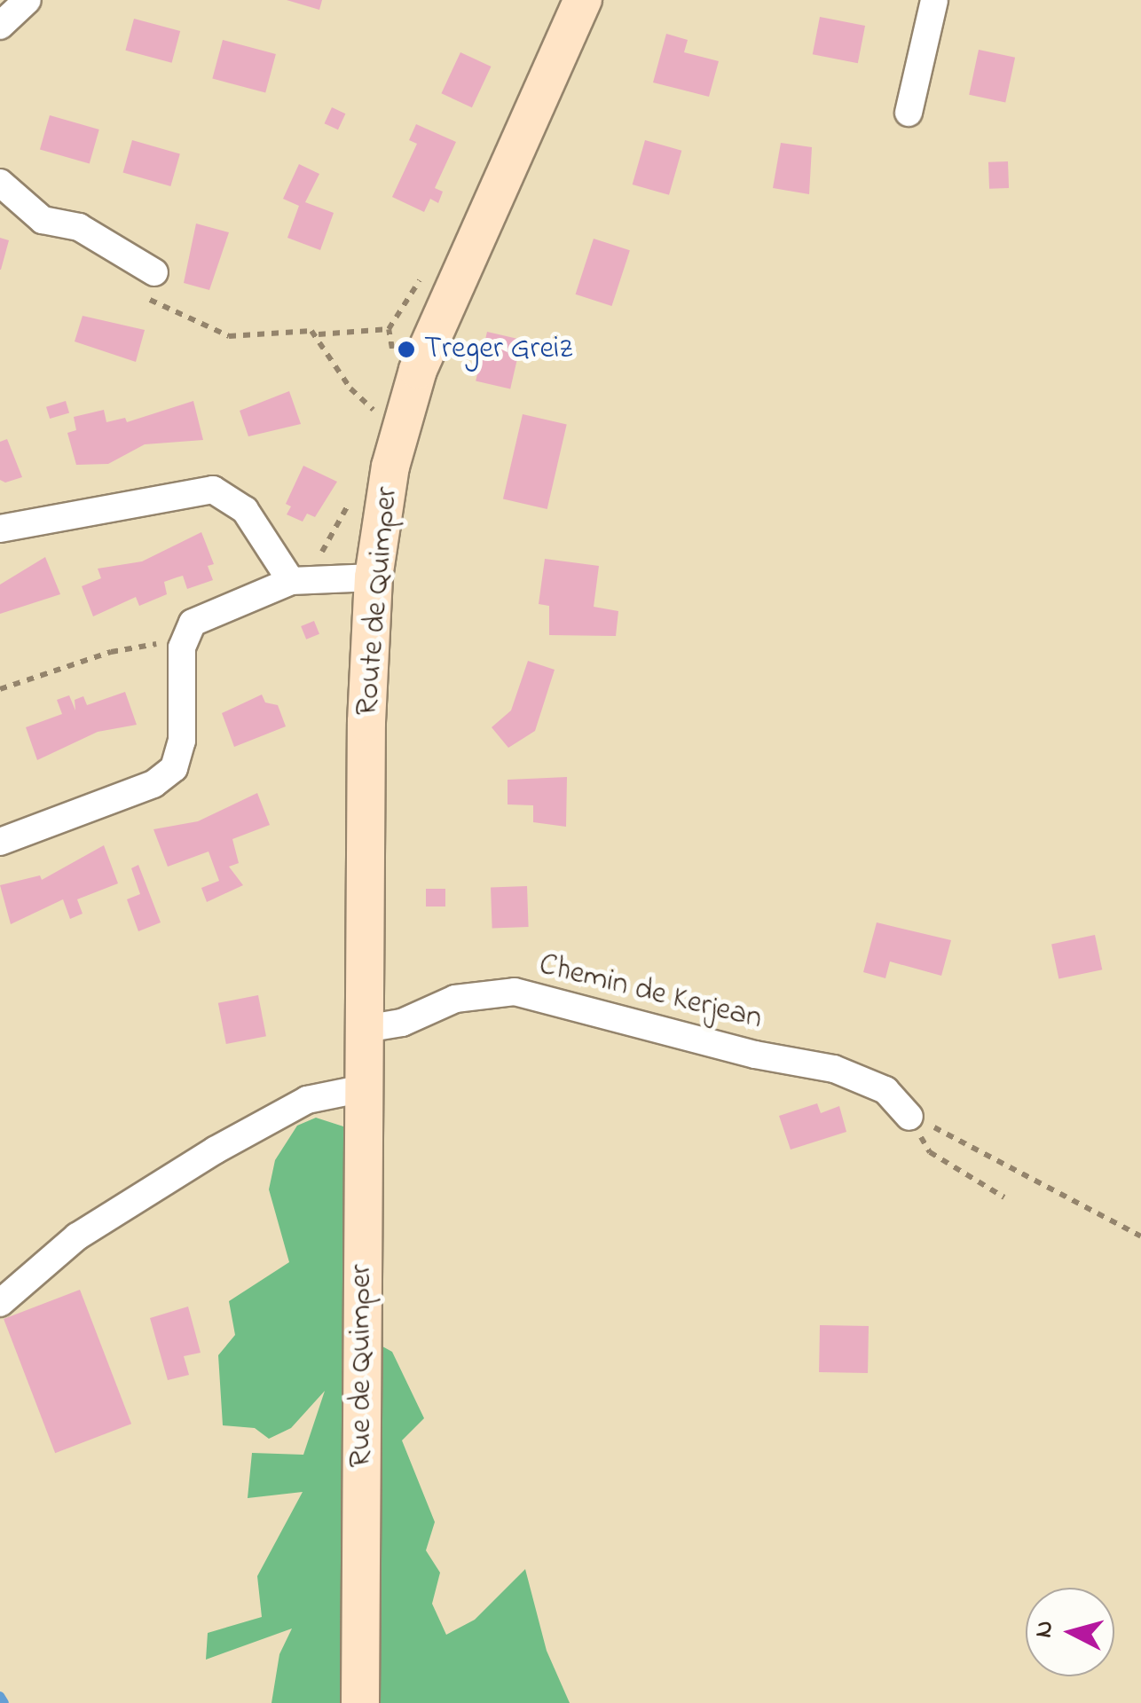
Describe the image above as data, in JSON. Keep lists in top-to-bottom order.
{
  "streets": {
    "main road": ["Route de Quimper", "Rue de Quimper"],
    "street": ["Chemin de Kerjean"]
  },
  "crossings": [
    ["Route de Quimper", "Chemin de Kerjean"],
    ["Route de Quimper", "Rue de Quimper"],
    ["Chemin de Kerjean", "Rue de Quimper"]
  ],
  "places": ["Treger Greiz"],
  "north": "left"
}
